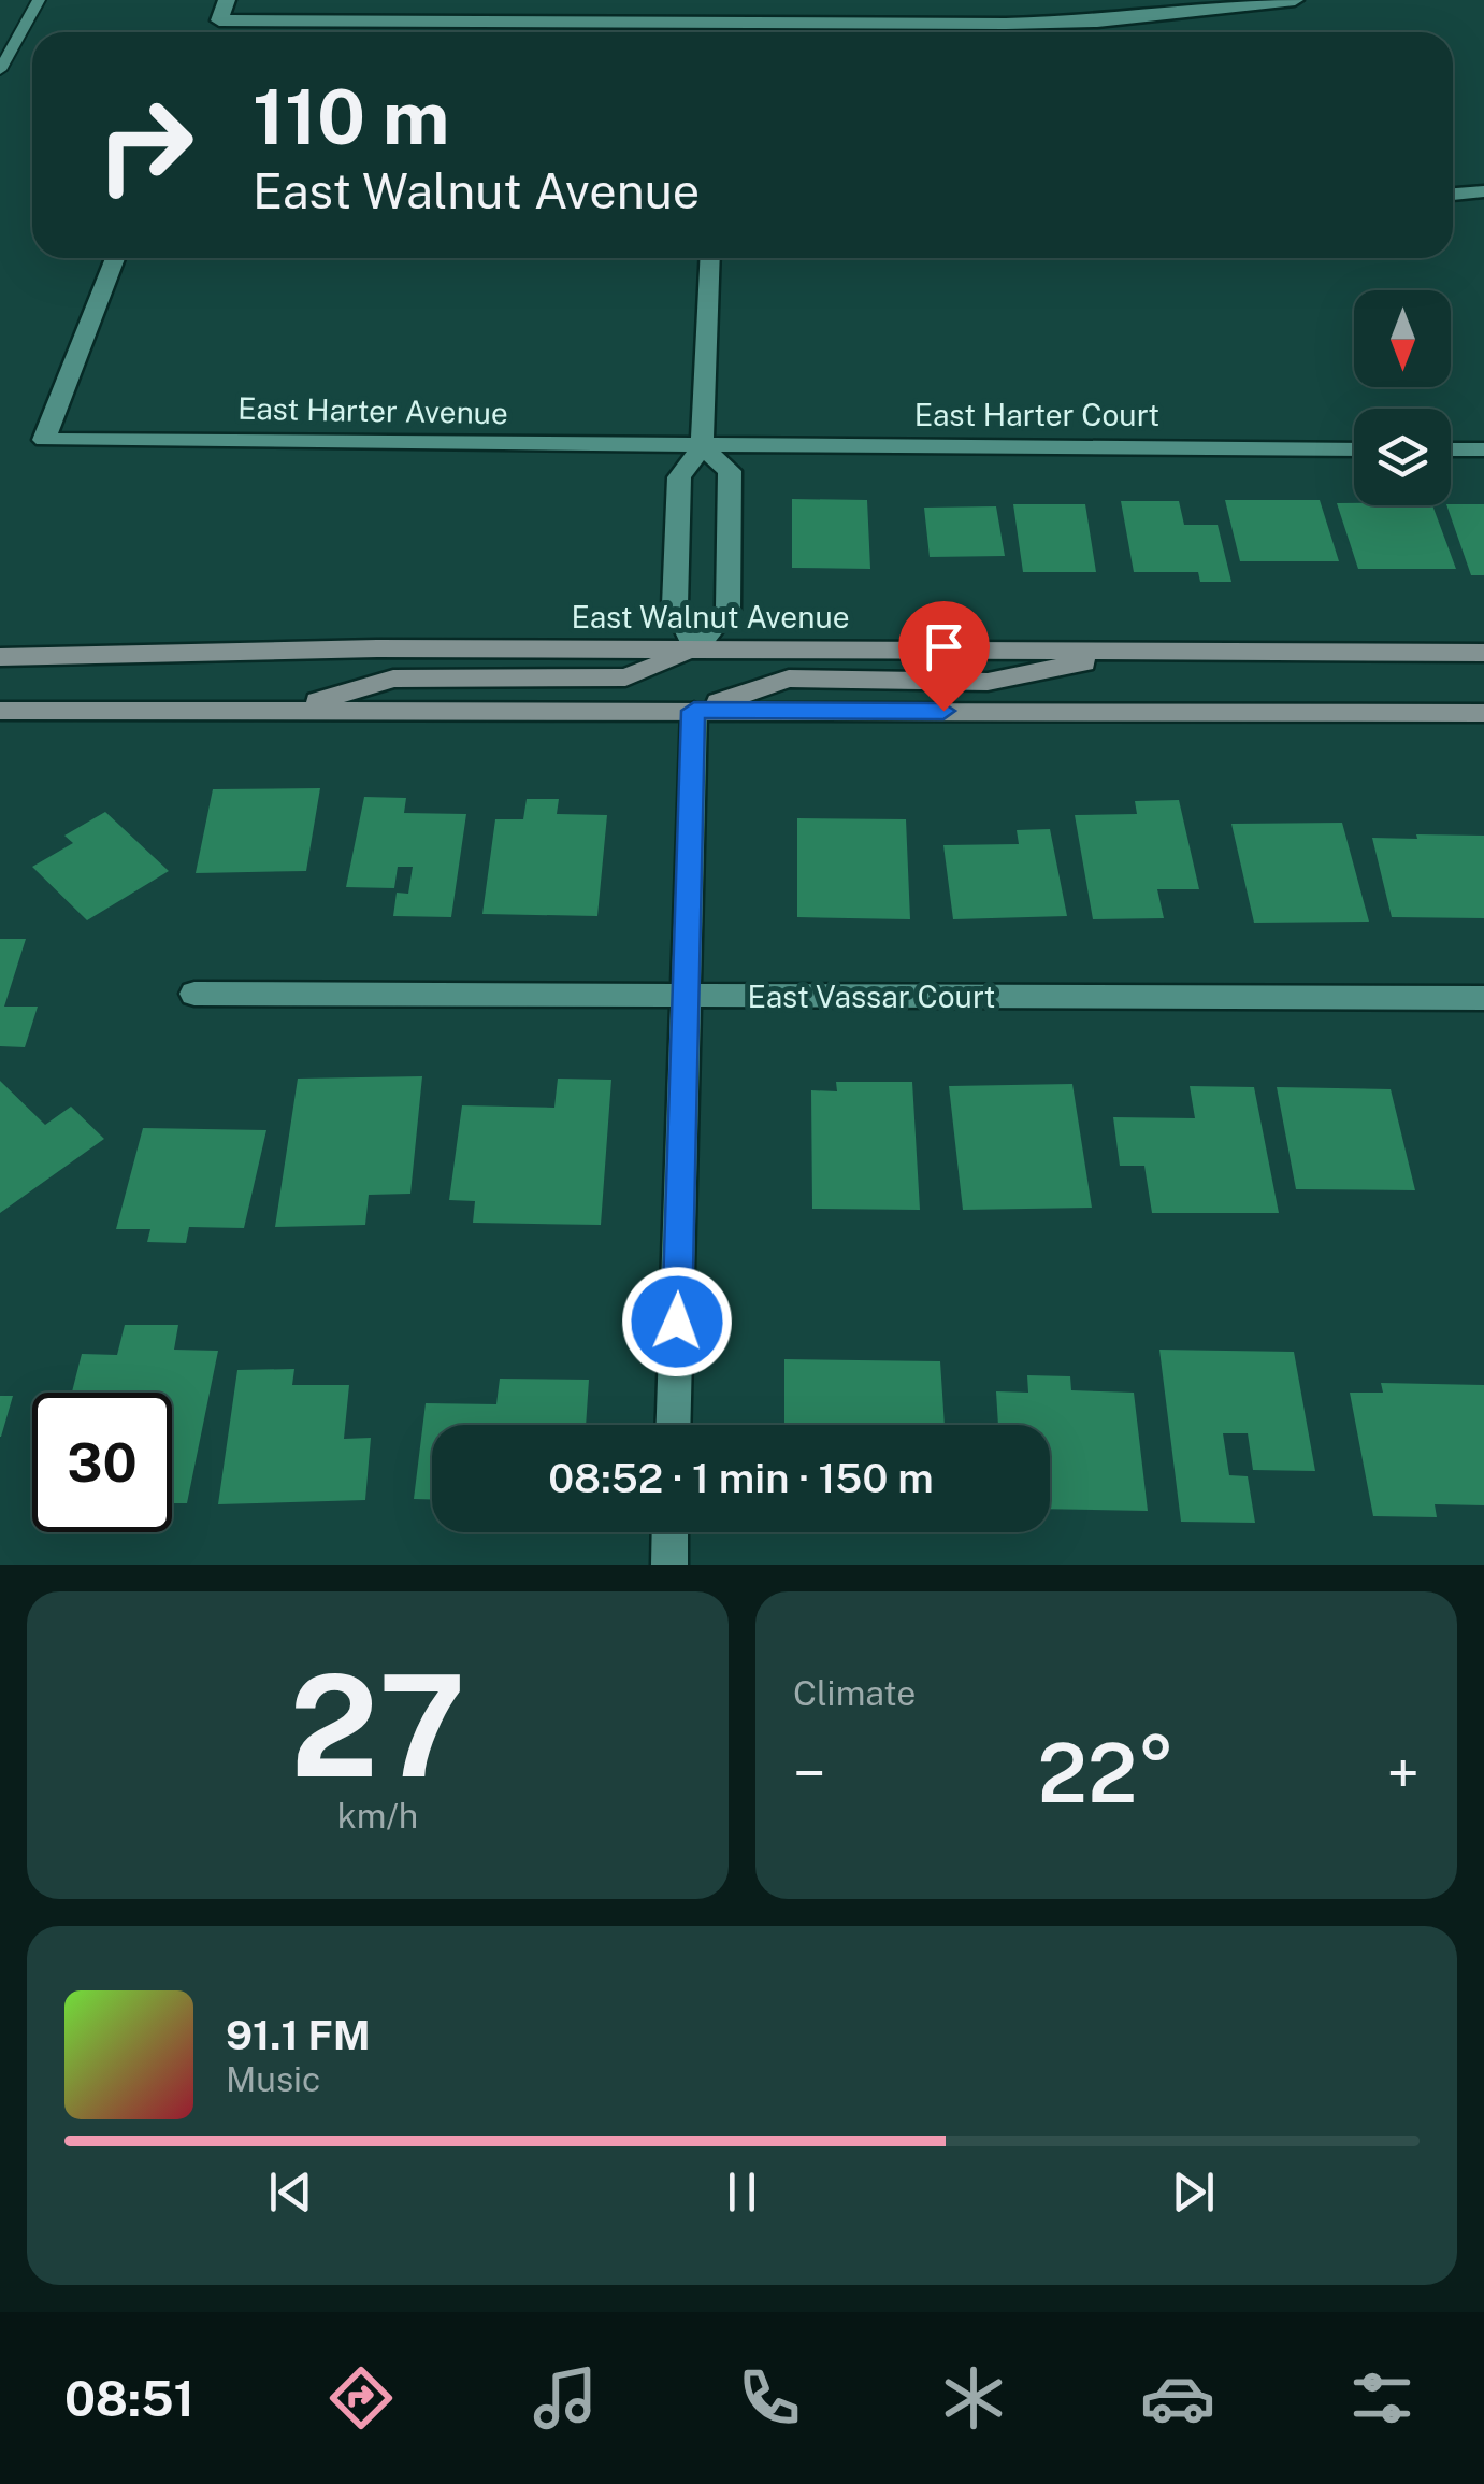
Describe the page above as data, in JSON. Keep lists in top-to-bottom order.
{
  "streets": {
    "main road": ["East Walnut Avenue"],
    "street": ["East Harter Avenue", "East Harter Court", "East Vassar Court"]
  },
  "crossings": [
    ["East Harter Avenue", "East Harter Court"]
  ],
  "north": "bottom",
  "page": {
    "turn": ["110 m", "East Walnut Avenue"],
    "limit": "30",
    "trip": "08:52 · 1 min · 150 m",
    "tile": [
      ["27", "km/h"],
      "Climate"
    ],
    "heat": ["−", "22°", "+"],
    "song": ["91.1 FM", "Music"],
    "tabs": "08:51"
  }
}
